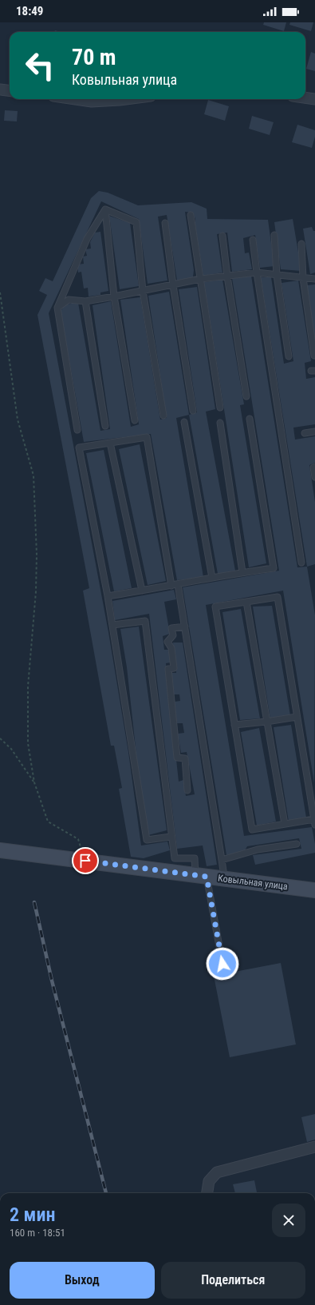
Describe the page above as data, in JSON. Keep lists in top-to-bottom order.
{
  "streets": {
    "main road": ["Ковыльная улица"]
  },
  "page": {
    "status": "18:49",
    "turn": ["70 m", "Ковыльная улица"],
    "heading": ["2 мин", "160 m · 18:51"],
    "buttons": ["Выход", "Поделиться"]
  }
}
